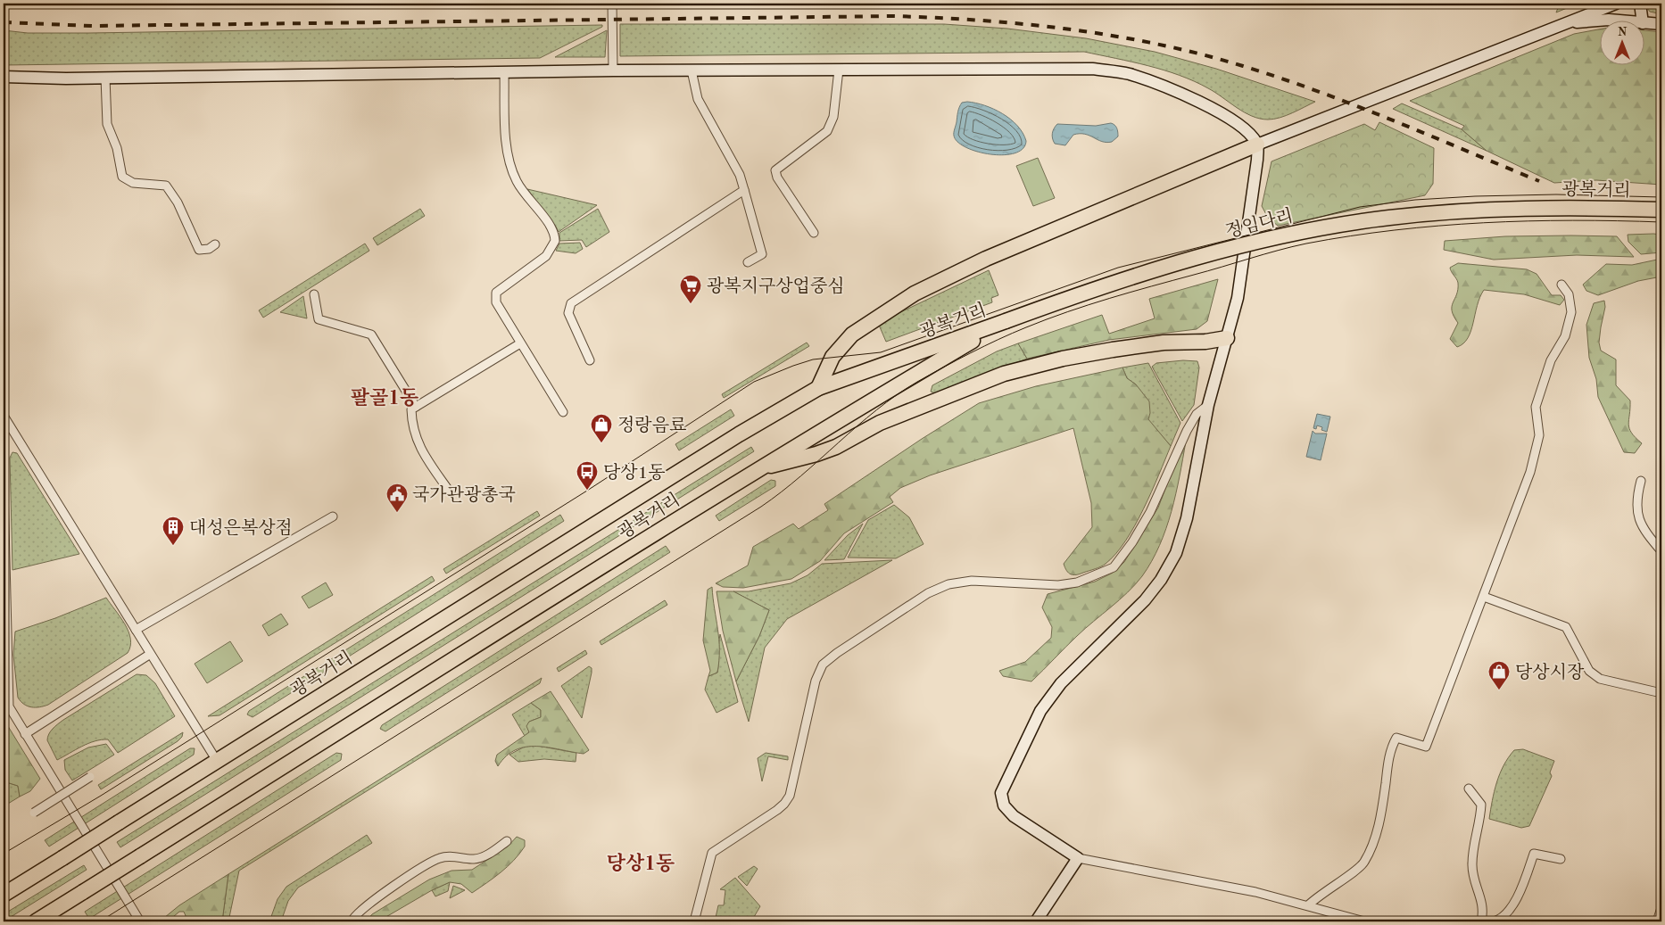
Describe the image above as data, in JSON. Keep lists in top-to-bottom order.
{
  "streets": {
    "highway": ["광복거리", "정임다리"]
  },
  "crossings": [
    ["광복거리", "정임다리"]
  ],
  "districts": ["팔골1동", "당상1동"],
  "places": {
    "supermarket": ["광복지구상업중심"],
    "shop": ["정랑음료", "당상시장"],
    "bus stop": ["당상1동"],
    "public building": ["국가관광총국"],
    "building": ["대성은복상점"]
  },
  "north": "top"
}
